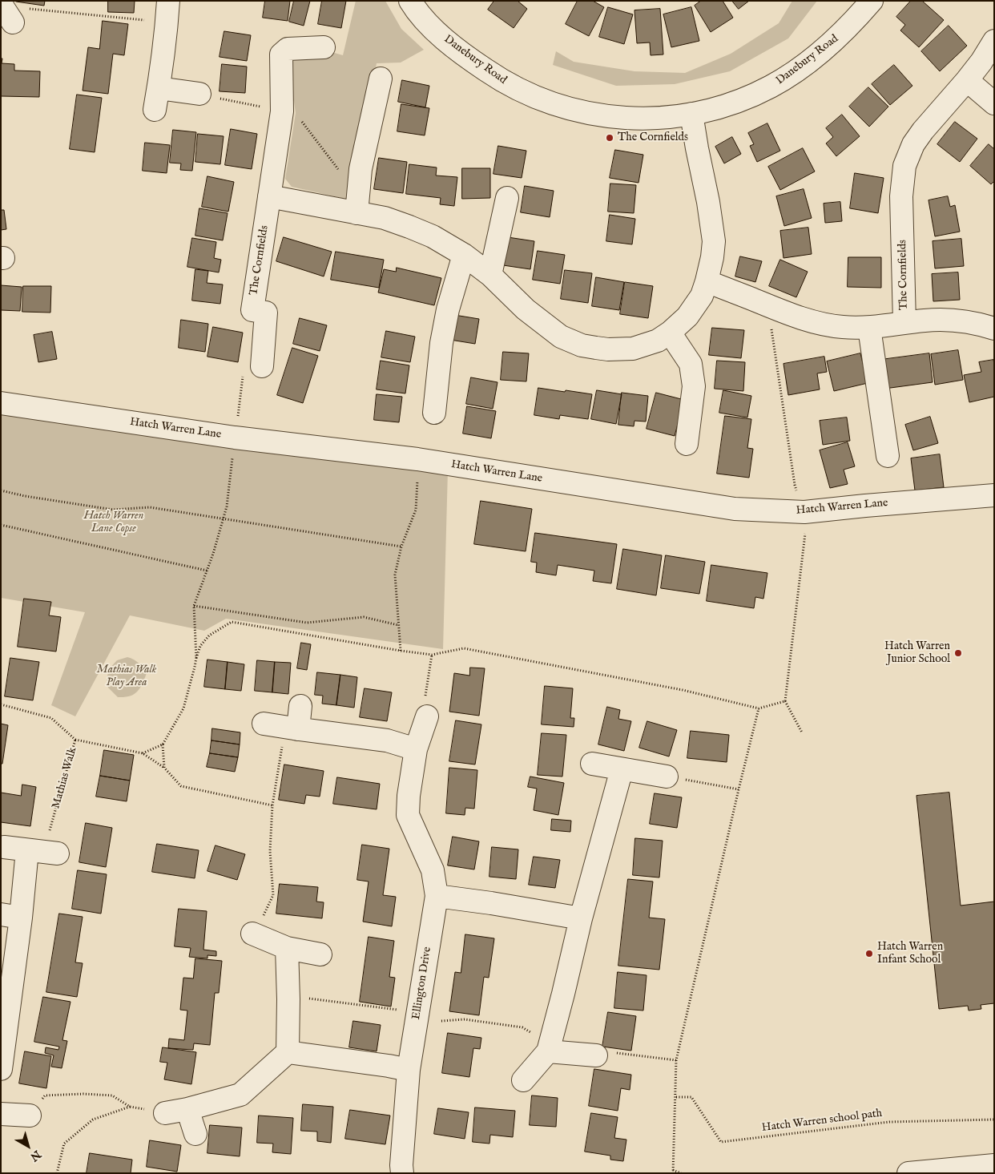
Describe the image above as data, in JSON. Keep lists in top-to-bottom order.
{
  "streets": {
    "street": [
      "Danebury Road",
      "The Cornfields",
      "Hatch Warren Lane",
      "Ellington Drive"
    ],
    "path": ["Mathias Walk", "Hatch Warren school path"]
  },
  "parks": ["Hatch Warren Lane Copse", "Mathias Walk Play Area"],
  "places": ["The Cornfields", "Hatch Warren Junior School", "Hatch Warren Infant School"],
  "north": "bottom right"
}
